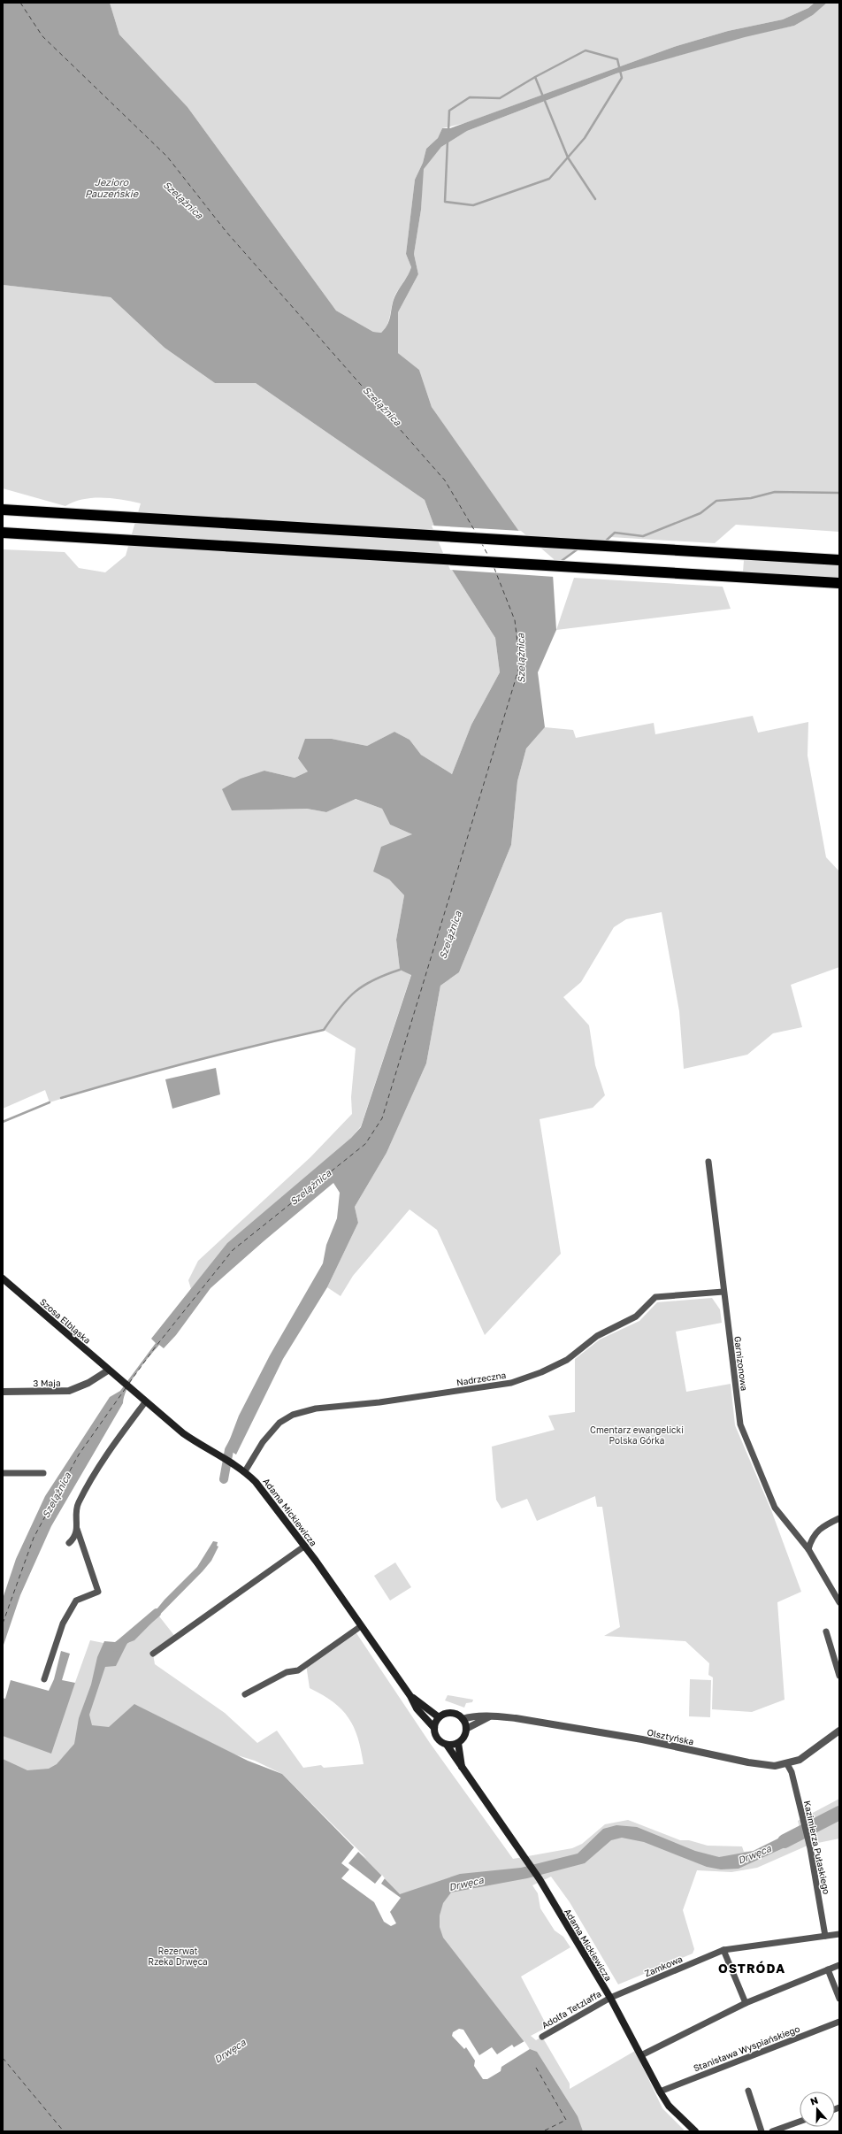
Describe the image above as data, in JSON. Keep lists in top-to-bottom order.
{
  "streets": {
    "main road": ["Szosa Elbląska", "Adama Mickiewicza"],
    "street": [
      "Garnizonowa",
      "Nadrzeczna",
      "3 Maja",
      "Olsztyńska",
      "Kazimierza Pułaskiego",
      "Zamkowa",
      "Adolfa Tetzlaffa",
      "Stanisława Wyspiańskiego"
    ]
  },
  "crossings": [
    ["Szosa Elbląska", "3 Maja"],
    ["Szosa Elbląska", "Adama Mickiewicza"],
    ["Garnizonowa", "Nadrzeczna"],
    ["Nadrzeczna", "Adama Mickiewicza"],
    ["Adama Mickiewicza", "Olsztyńska"],
    ["Adama Mickiewicza", "Zamkowa"],
    ["Adama Mickiewicza", "Adolfa Tetzlaffa"],
    ["Adama Mickiewicza", "Stanisława Wyspiańskiego"],
    ["Olsztyńska", "Kazimierza Pułaskiego"],
    ["Kazimierza Pułaskiego", "Zamkowa"],
    ["Zamkowa", "Adolfa Tetzlaffa"]
  ],
  "districts": ["OSTRÓDA"],
  "water": ["Jezioro Pauzeńskie", "Szelążnica", "Drwęca"],
  "parks": ["Cmentarz ewangelicki Polska Górka", "Rezerwat Rzeka Drwęca"],
  "north": "top"
}
